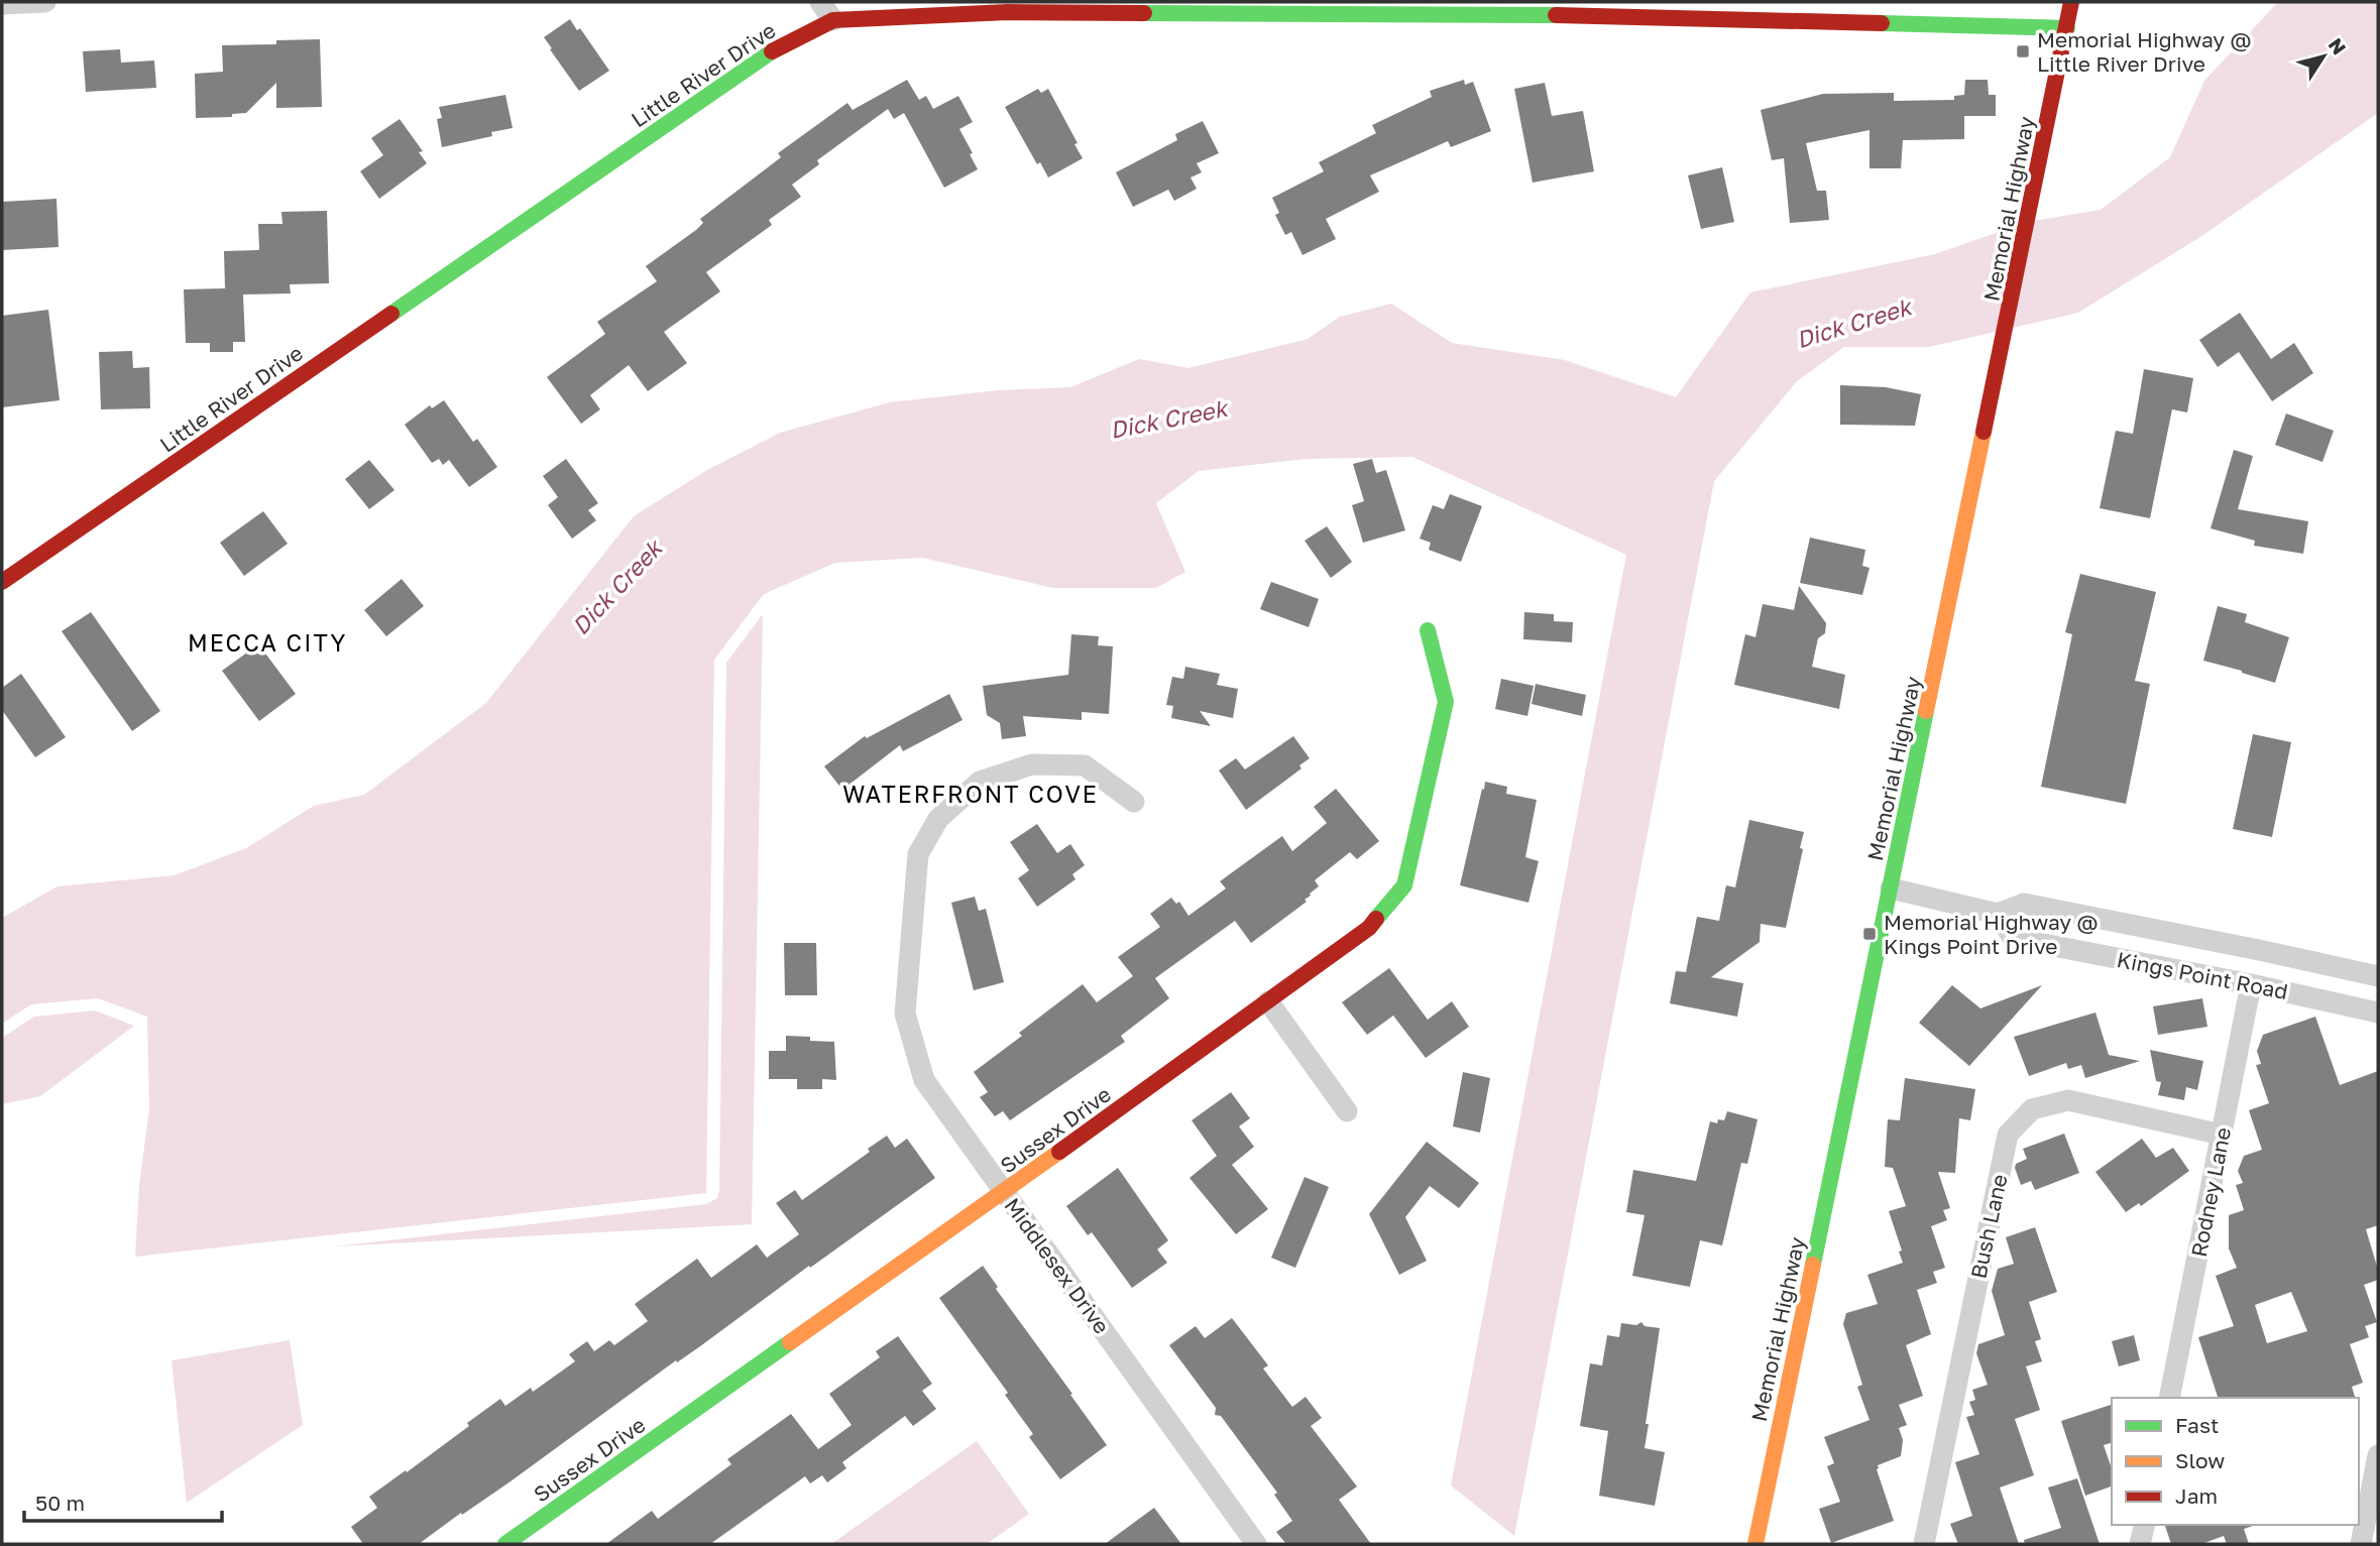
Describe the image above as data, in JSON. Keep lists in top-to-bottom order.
{
  "streets": {
    "street": [
      "Little River Drive",
      "Memorial Highway",
      "Kings Point Road",
      "Sussex Drive",
      "Rodney Lane",
      "Bush Lane",
      "Middlesex Drive"
    ]
  },
  "crossings": [
    ["Little River Drive", "Memorial Highway"],
    ["Memorial Highway", "Kings Point Road"],
    ["Kings Point Road", "Rodney Lane"],
    ["Sussex Drive", "Middlesex Drive"],
    ["Rodney Lane", "Bush Lane"]
  ],
  "districts": ["MECCA CITY", "WATERFRONT COVE"],
  "water": ["Dick Creek"],
  "places": {
    "transit": ["Memorial Highway @ Little River Drive", "Memorial Highway @ Kings Point Drive"]
  },
  "legend": ["Fast", "Slow", "Jam"],
  "scale_bar": "50 m",
  "north": "top right"
}
